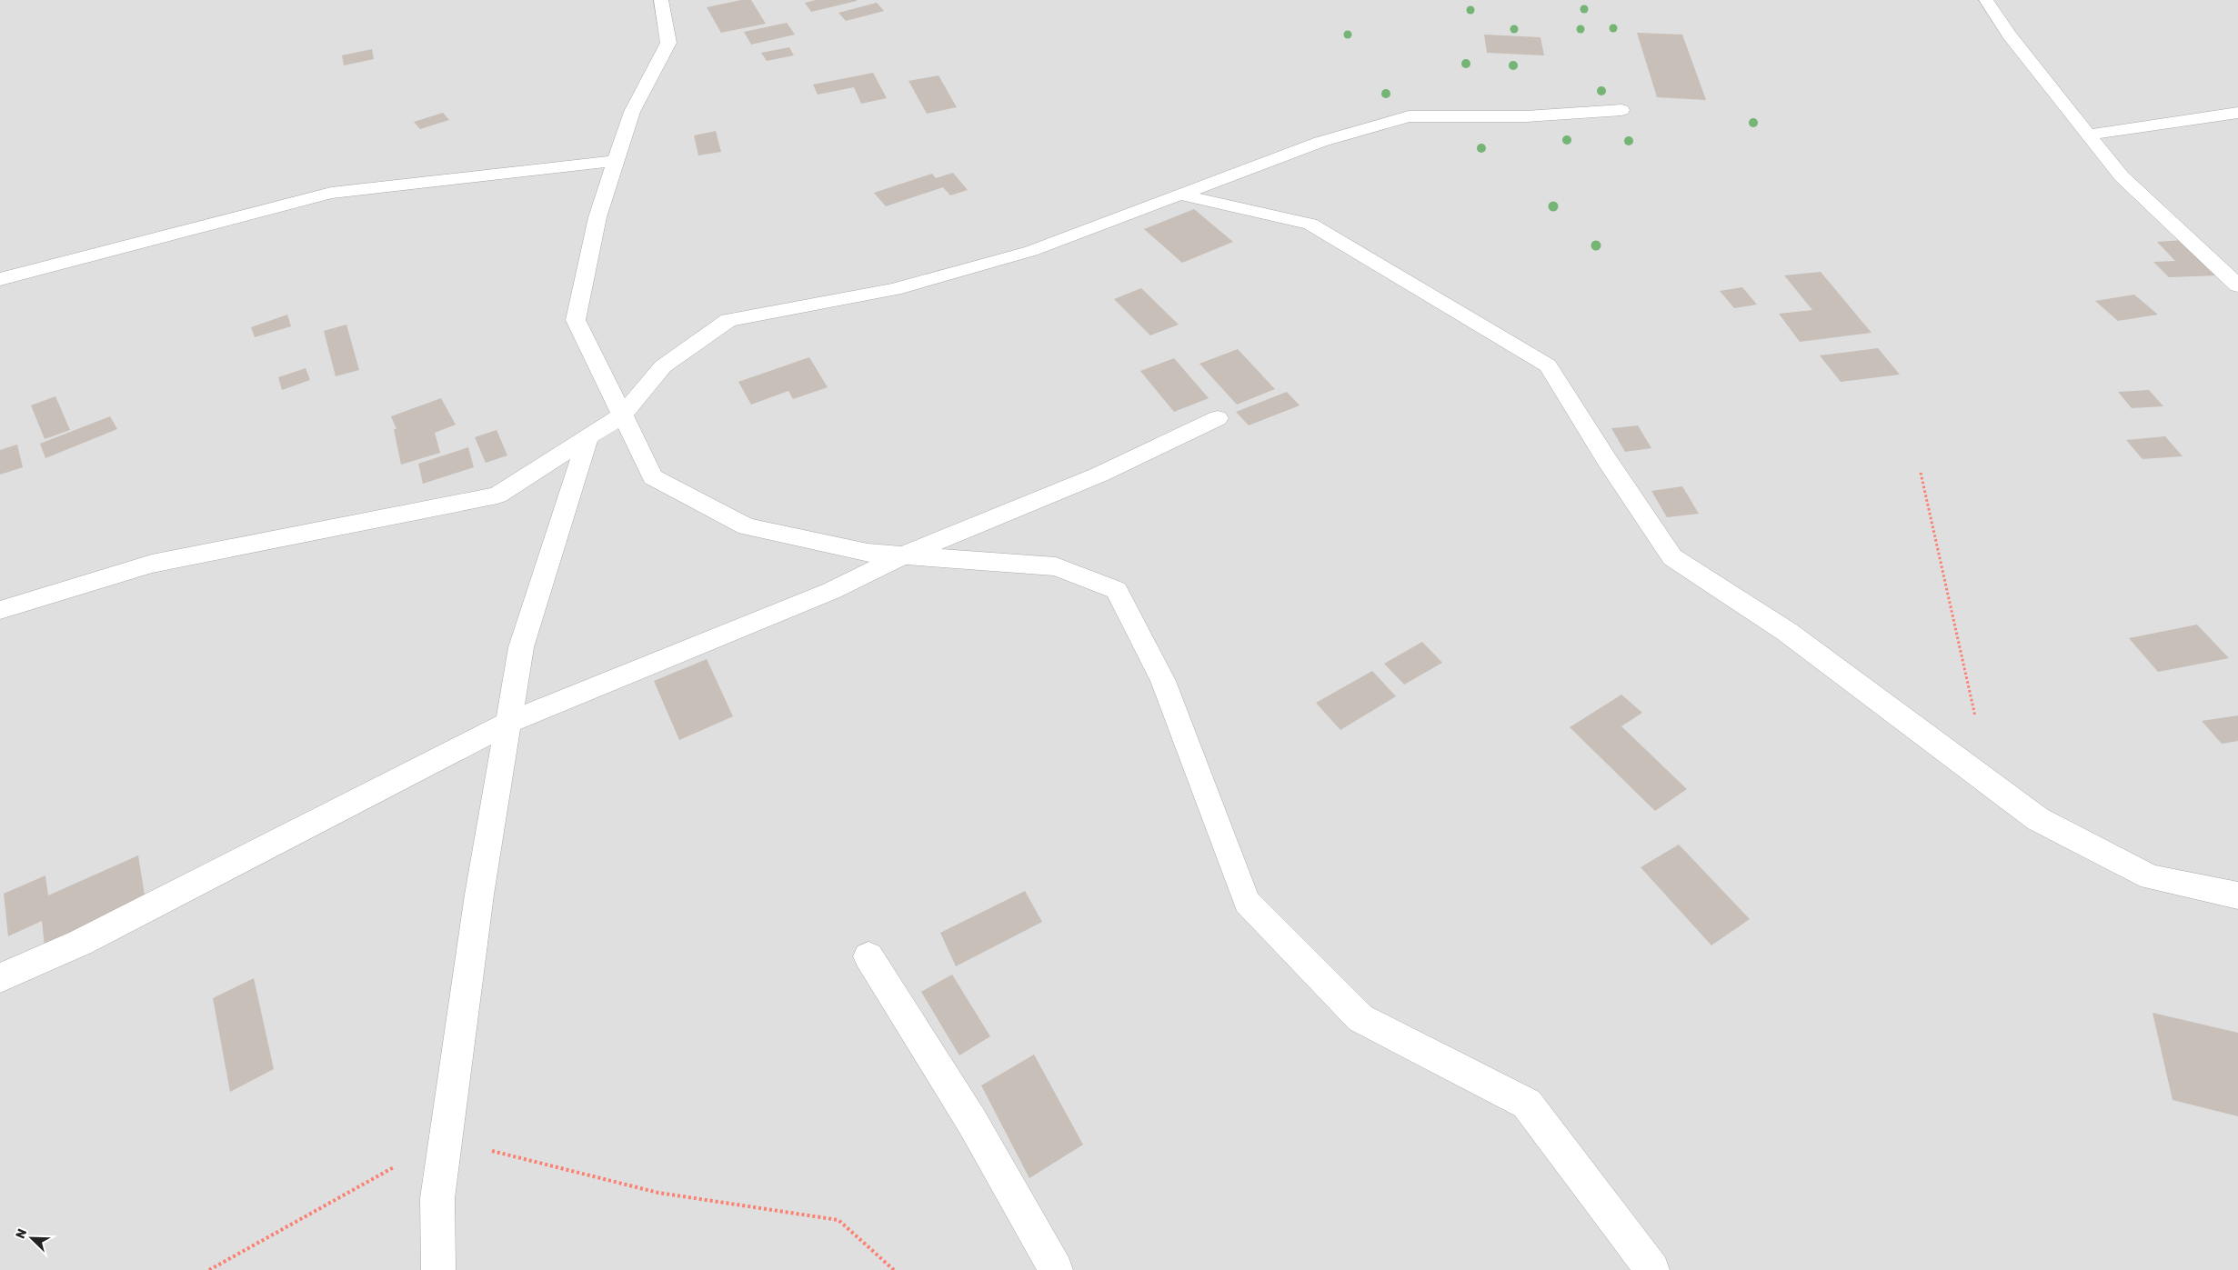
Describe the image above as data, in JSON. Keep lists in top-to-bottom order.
{
  "north": "top left"
}
